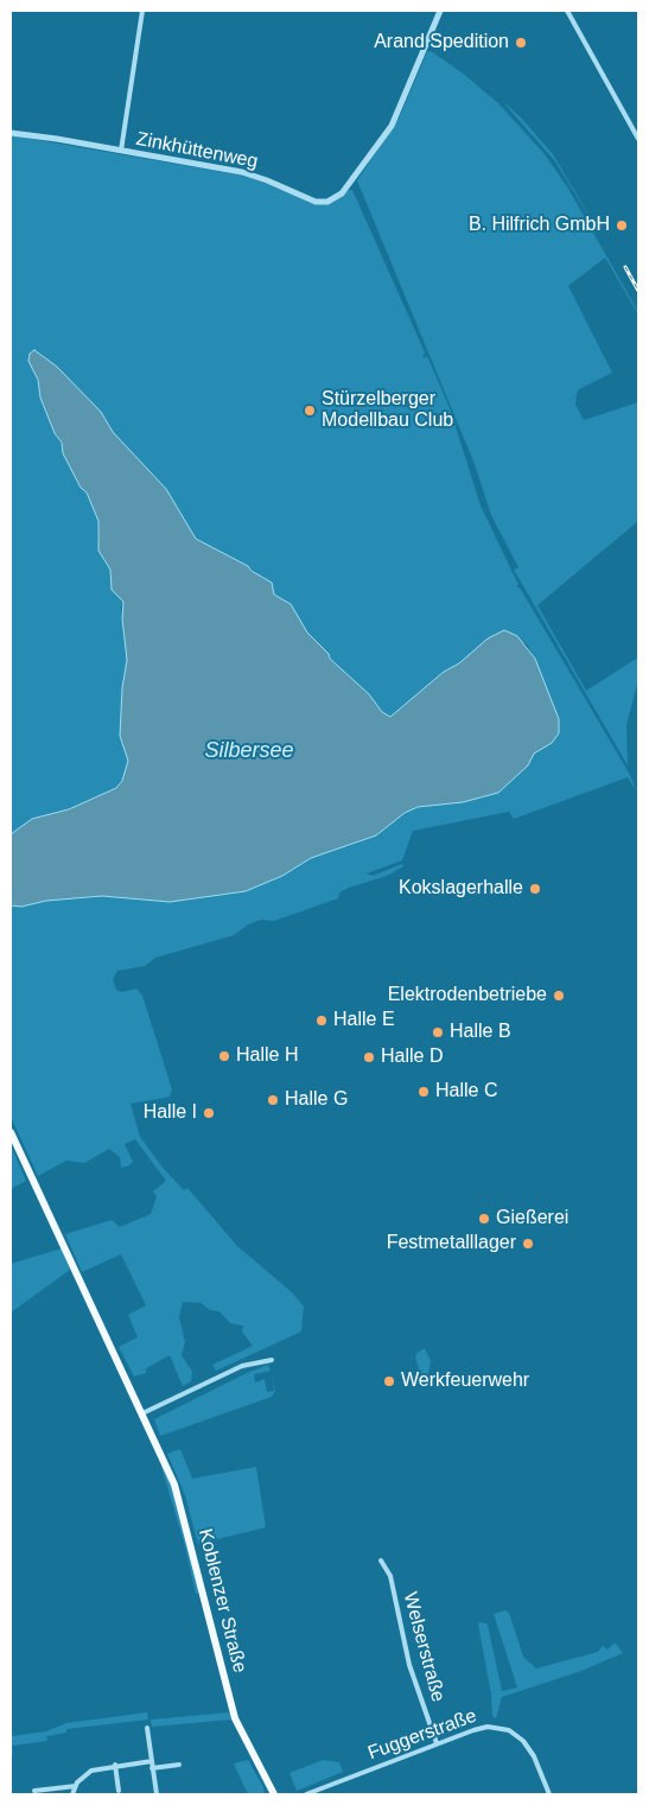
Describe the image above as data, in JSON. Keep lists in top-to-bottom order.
{
  "streets": {
    "main road": ["Koblenzer Straße"],
    "street": ["Zinkhüttenweg", "Welserstraße", "Fuggerstraße"]
  },
  "crossings": [
    ["Welserstraße", "Fuggerstraße"]
  ],
  "water": ["Silbersee"],
  "places": [
    "Arand Spedition",
    "B. Hilfrich GmbH",
    "Stürzelberger Modellbau Club",
    "Kokslagerhalle",
    "Elektrodenbetriebe",
    "Halle E",
    "Halle B",
    "Halle H",
    "Halle D",
    "Halle C",
    "Halle G",
    "Halle I",
    "Gießerei",
    "Festmetalllager",
    "Werkfeuerwehr"
  ]
}
